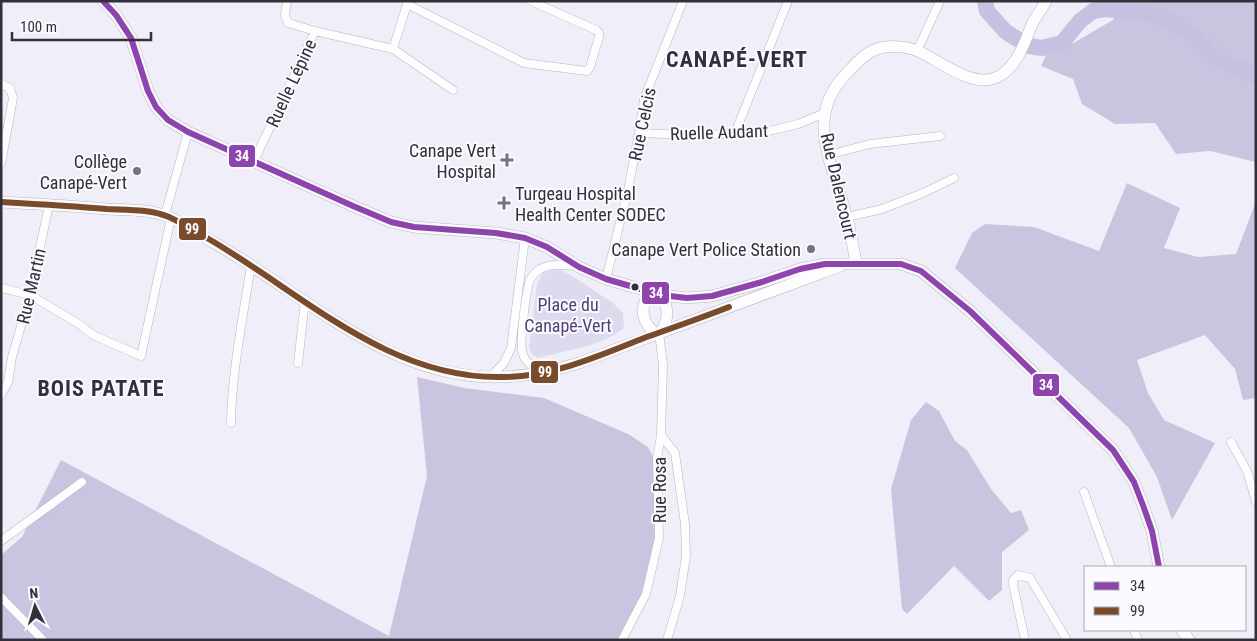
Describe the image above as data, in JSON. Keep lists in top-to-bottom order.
{
  "streets": {
    "street": [
      "Ruelle Lépine",
      "Rue Celcis",
      "Ruelle Audant",
      "Rue Dalencourt",
      "Rue Martin",
      "Rue Rosa"
    ]
  },
  "crossings": [
    ["Rue Celcis", "Ruelle Audant"],
    ["Ruelle Audant", "Rue Dalencourt"]
  ],
  "districts": ["CANAPÉ-VERT", "BOIS PATATE"],
  "parks": ["Place du Canapé-Vert"],
  "places": {
    "health": ["Canape Vert Hospital", "Turgeau Hospital Health Center SODEC"],
    "other": ["Collège Canapé-Vert", "Canape Vert Police Station"]
  },
  "lines": ["transit line 34", "transit line 99"],
  "legend": ["34", "99"],
  "scale_bar": "100 m",
  "north": "top"
}
